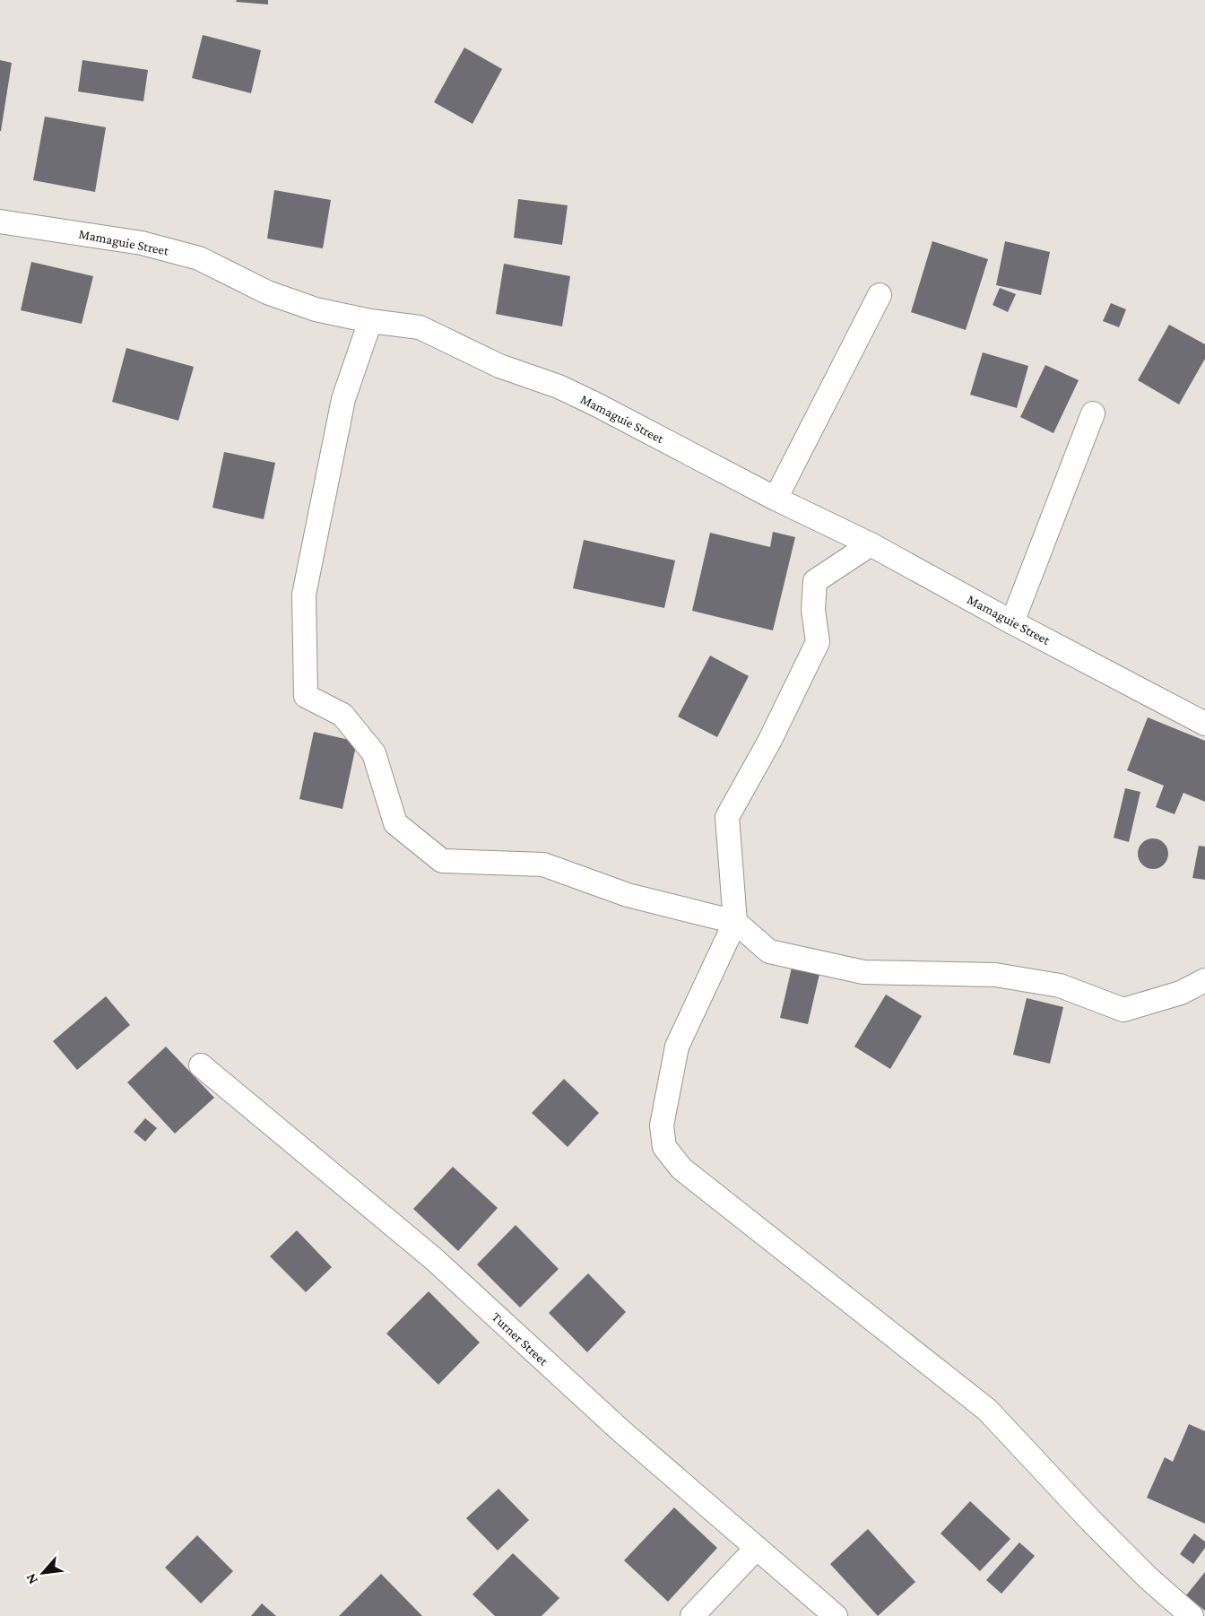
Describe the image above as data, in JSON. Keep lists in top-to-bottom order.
{
  "streets": {
    "street": ["Mamaguie Street", "Turner Street"]
  },
  "north": "bottom left"
}
